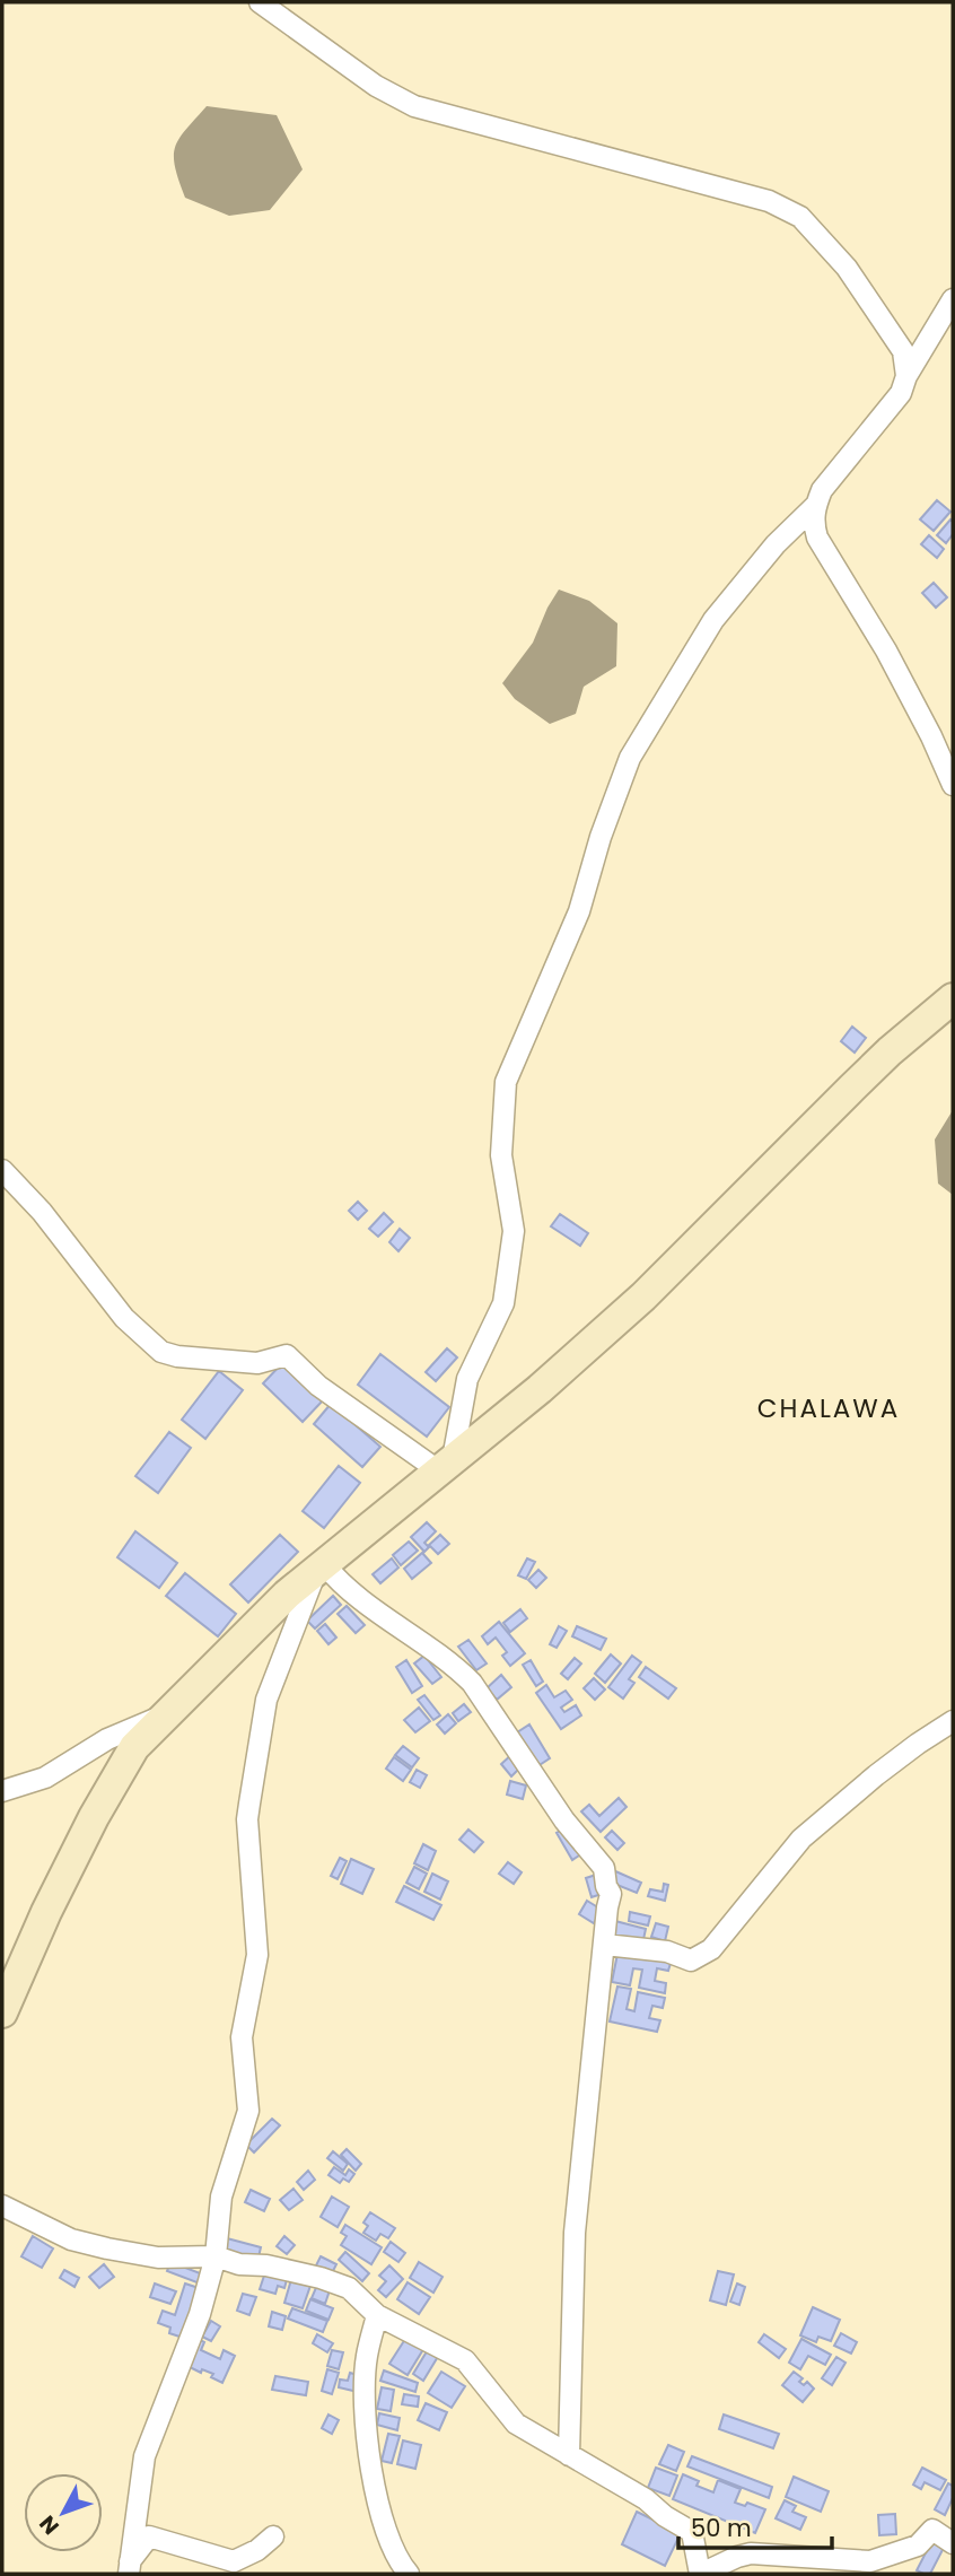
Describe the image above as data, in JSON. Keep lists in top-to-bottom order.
{
  "districts": ["CHALAWA"],
  "scale_bar": "50 m",
  "north": "bottom left"
}
